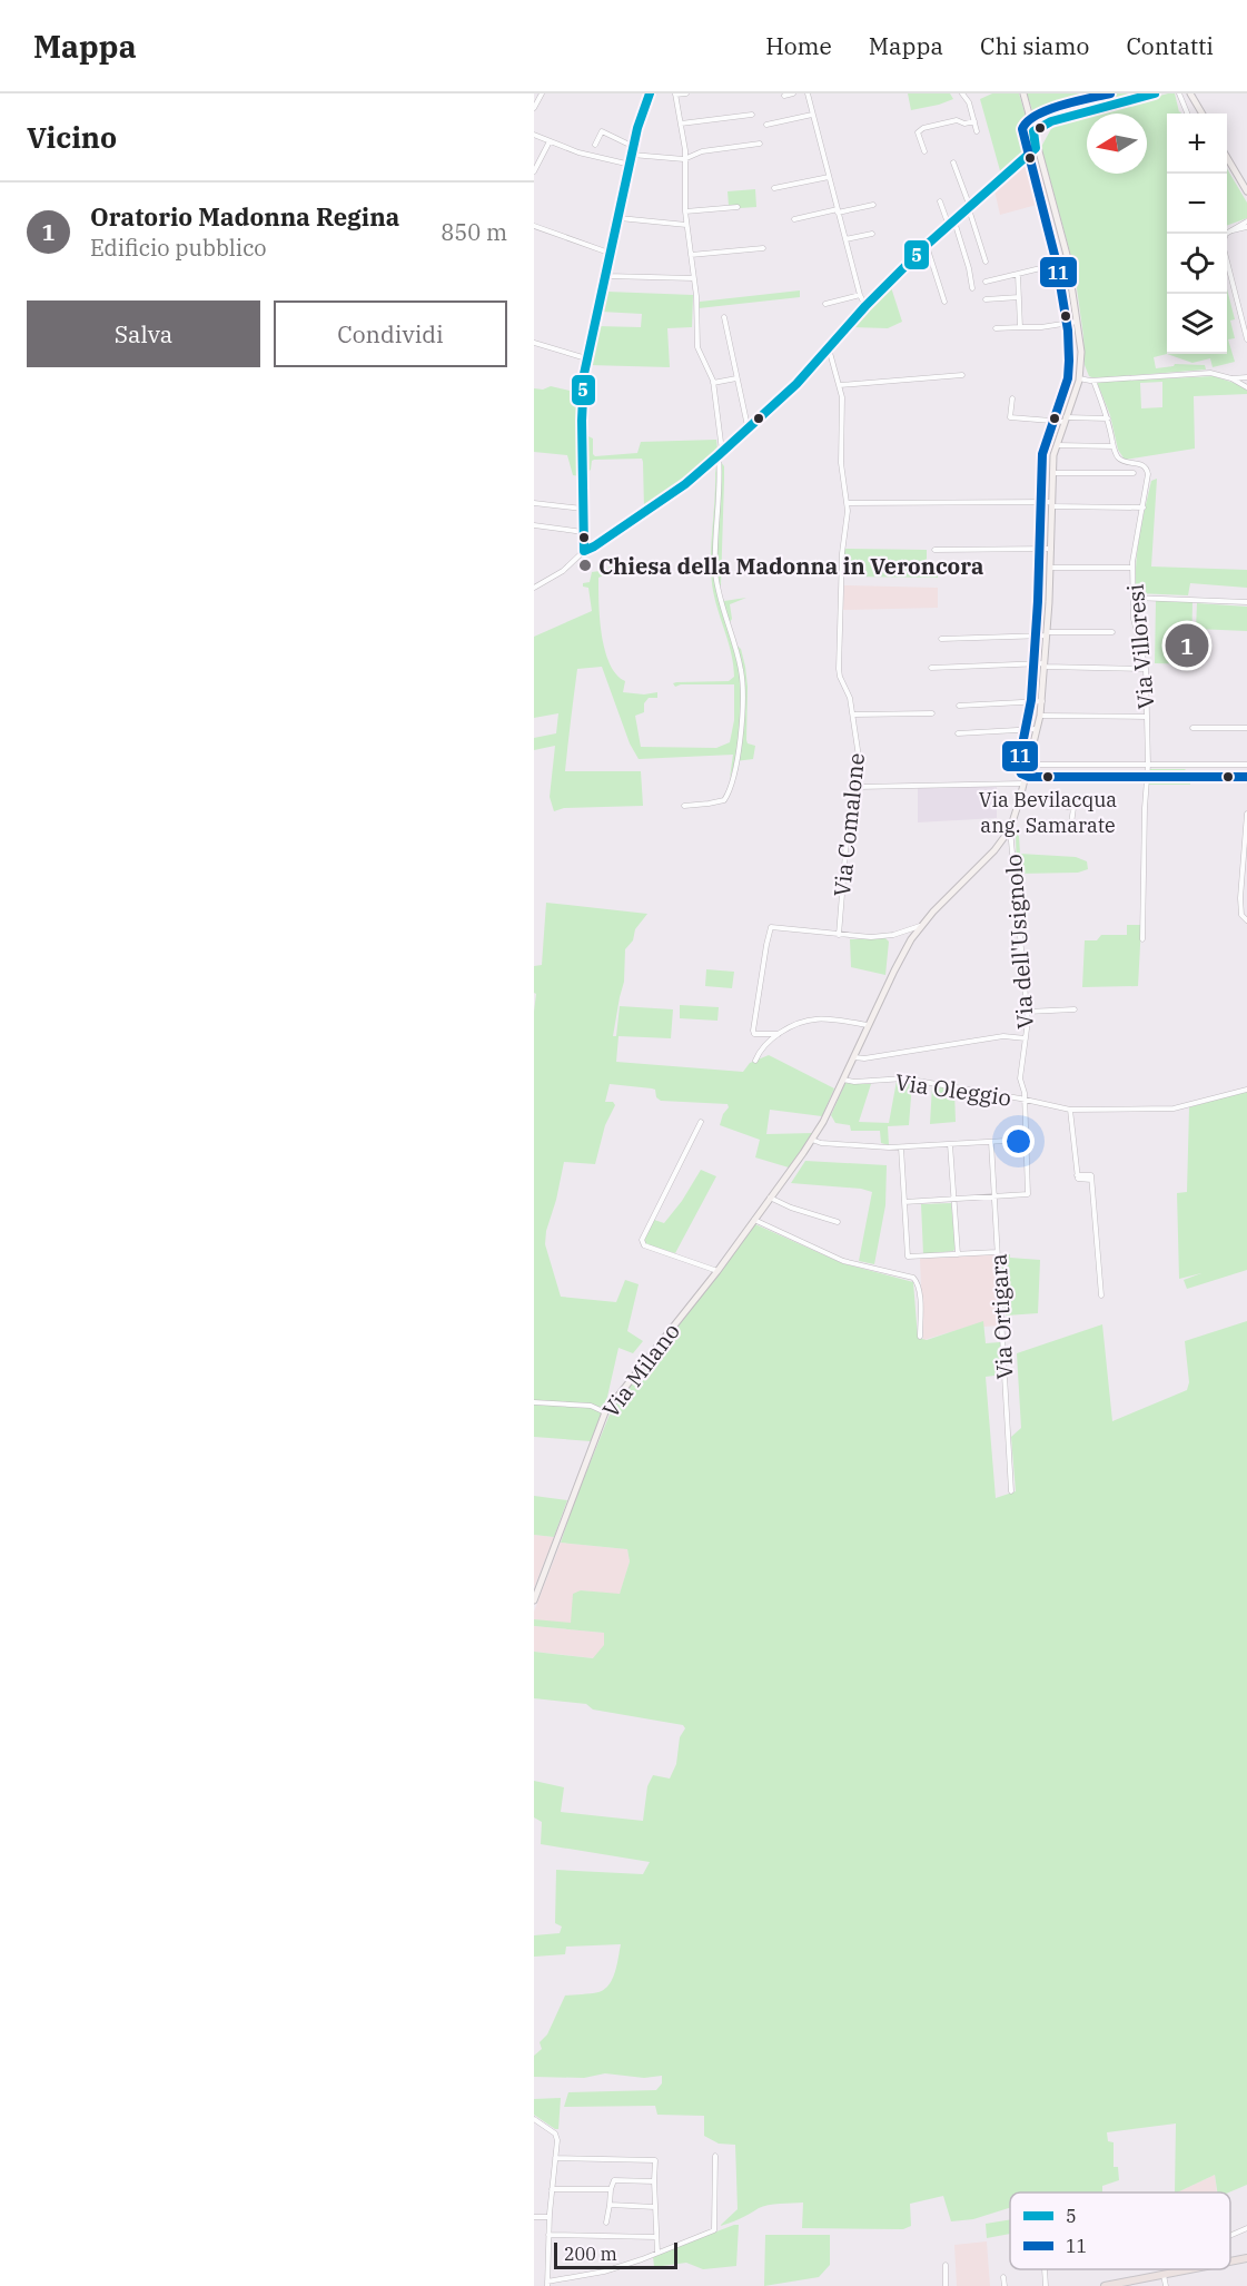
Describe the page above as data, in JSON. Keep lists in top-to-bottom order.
{
  "streets": {
    "street": [
      "Via Villoresi",
      "Via Comalone",
      "Via dell'Usignolo",
      "Via Oleggio",
      "Via Ortigara",
      "Via Milano"
    ]
  },
  "crossings": [
    ["Via dell'Usignolo", "Via Oleggio"],
    ["Via dell'Usignolo", "Via Ortigara"],
    ["Via dell'Usignolo", "Via Milano"],
    ["Via Oleggio", "Via Milano"]
  ],
  "places": ["Chiesa della Madonna in Veroncora", "Via Bevilacqua ang. Samarate"],
  "lines": ["transit line 5", "transit line 11"],
  "legend": ["5", "11"],
  "scale_bar": "200 m",
  "north": "left",
  "page": {
    "header": "Mappa",
    "nav": [
      "Home",
      "Mappa",
      "Chi siamo",
      "Contatti"
    ],
    "heading": "Vicino",
    "map_buttons": ["+", "−"],
    "list": [
      {
        "mark": "1",
        "name": "Oratorio Madonna Regina",
        "note": "Edificio pubblico",
        "value": "850 m"
      }
    ],
    "buttons": ["Salva", "Condividi"],
    "pins": "1",
    "scale": "200 m"
  }
}
